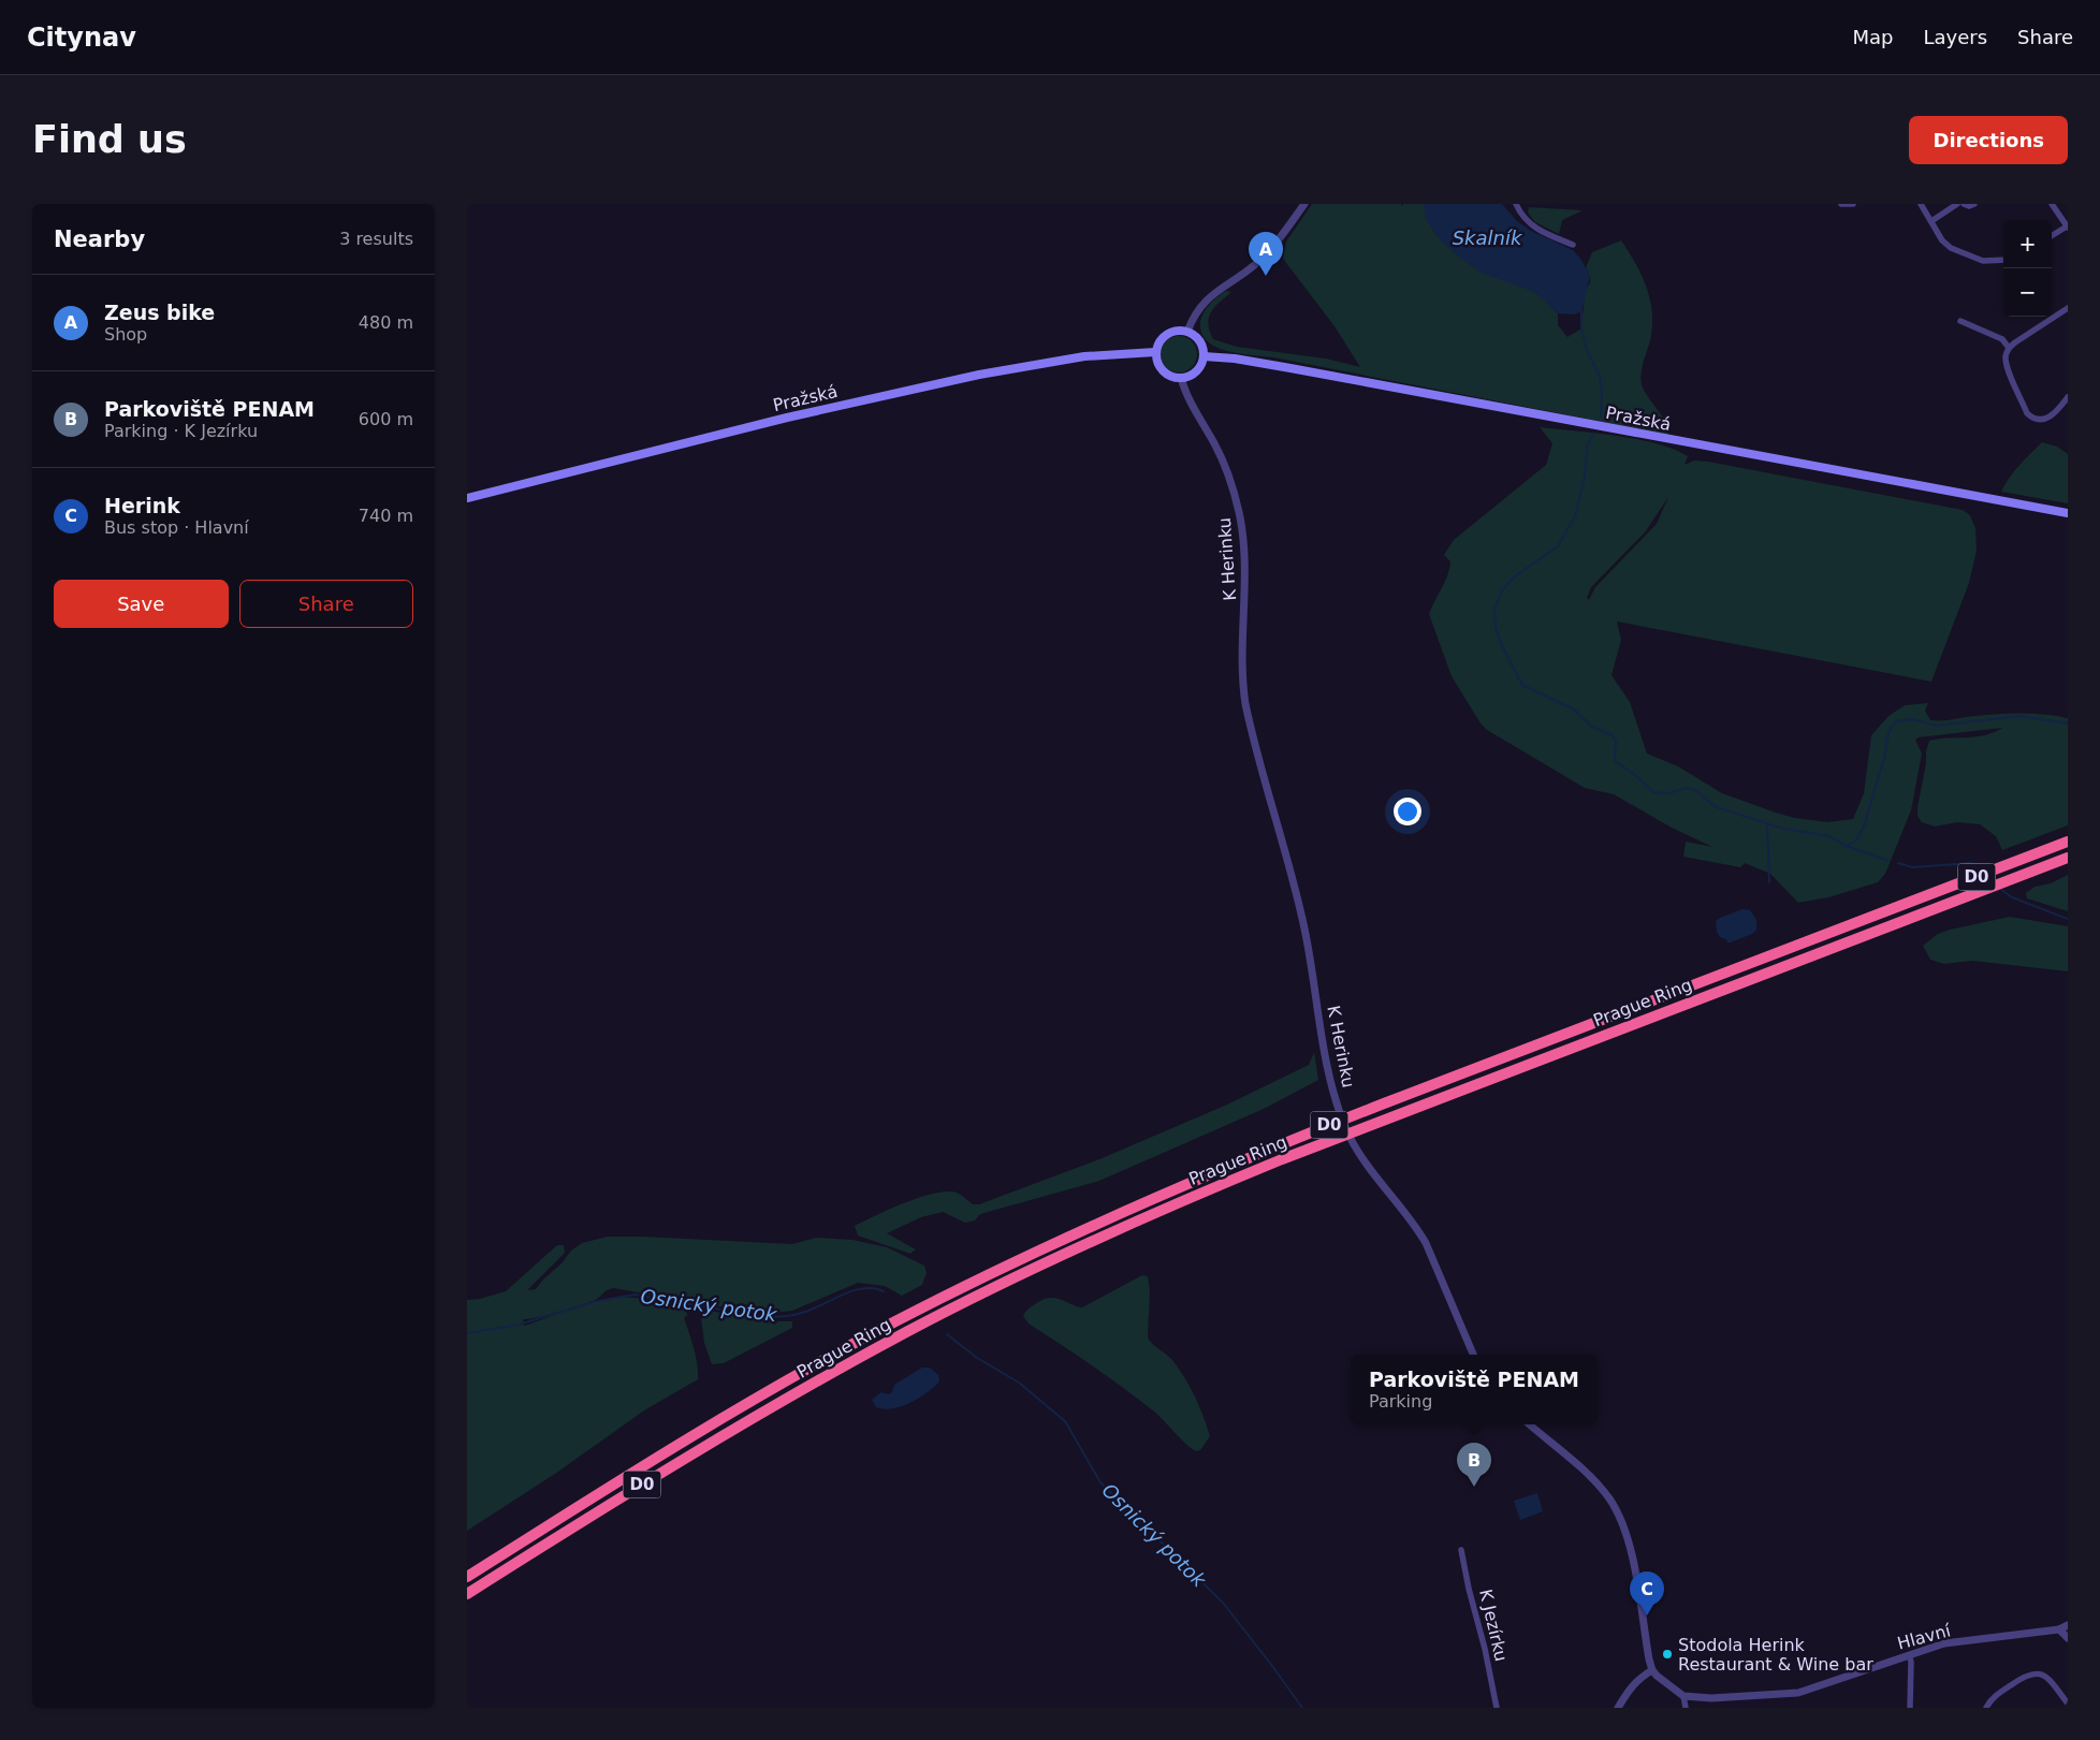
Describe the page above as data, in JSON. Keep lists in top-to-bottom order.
{
  "streets": {
    "highway": ["D0", "Prague Ring"],
    "main road": ["Pražská"],
    "street": ["K Herinku", "K Jezírku", "Hlavní"]
  },
  "crossings": [
    ["Pražská", "K Herinku"]
  ],
  "water": ["Skalník", "Osnický potok"],
  "places": ["Stodola Herink Restaurant & Wine bar"],
  "page": {
    "header": "Citynav",
    "nav": ["Map", "Layers", "Share"],
    "buttons": [
      "Directions",
      ["Save", "Share"]
    ],
    "title": "Find us",
    "heading": ["Nearby", "3 results"],
    "map_buttons": ["+", "−"],
    "pins": ["A", "B", "C"],
    "list": [
      {
        "mark": "A",
        "name": "Zeus bike",
        "note": "Shop",
        "value": "480 m"
      },
      {
        "mark": "B",
        "name": "Parkoviště PENAM",
        "note": "Parking · K Jezírku",
        "value": "600 m"
      },
      {
        "mark": "C",
        "name": "Herink",
        "note": "Bus stop · Hlavní",
        "value": "740 m"
      }
    ],
    "popup": ["Parkoviště PENAM", "Parking"]
  }
}
